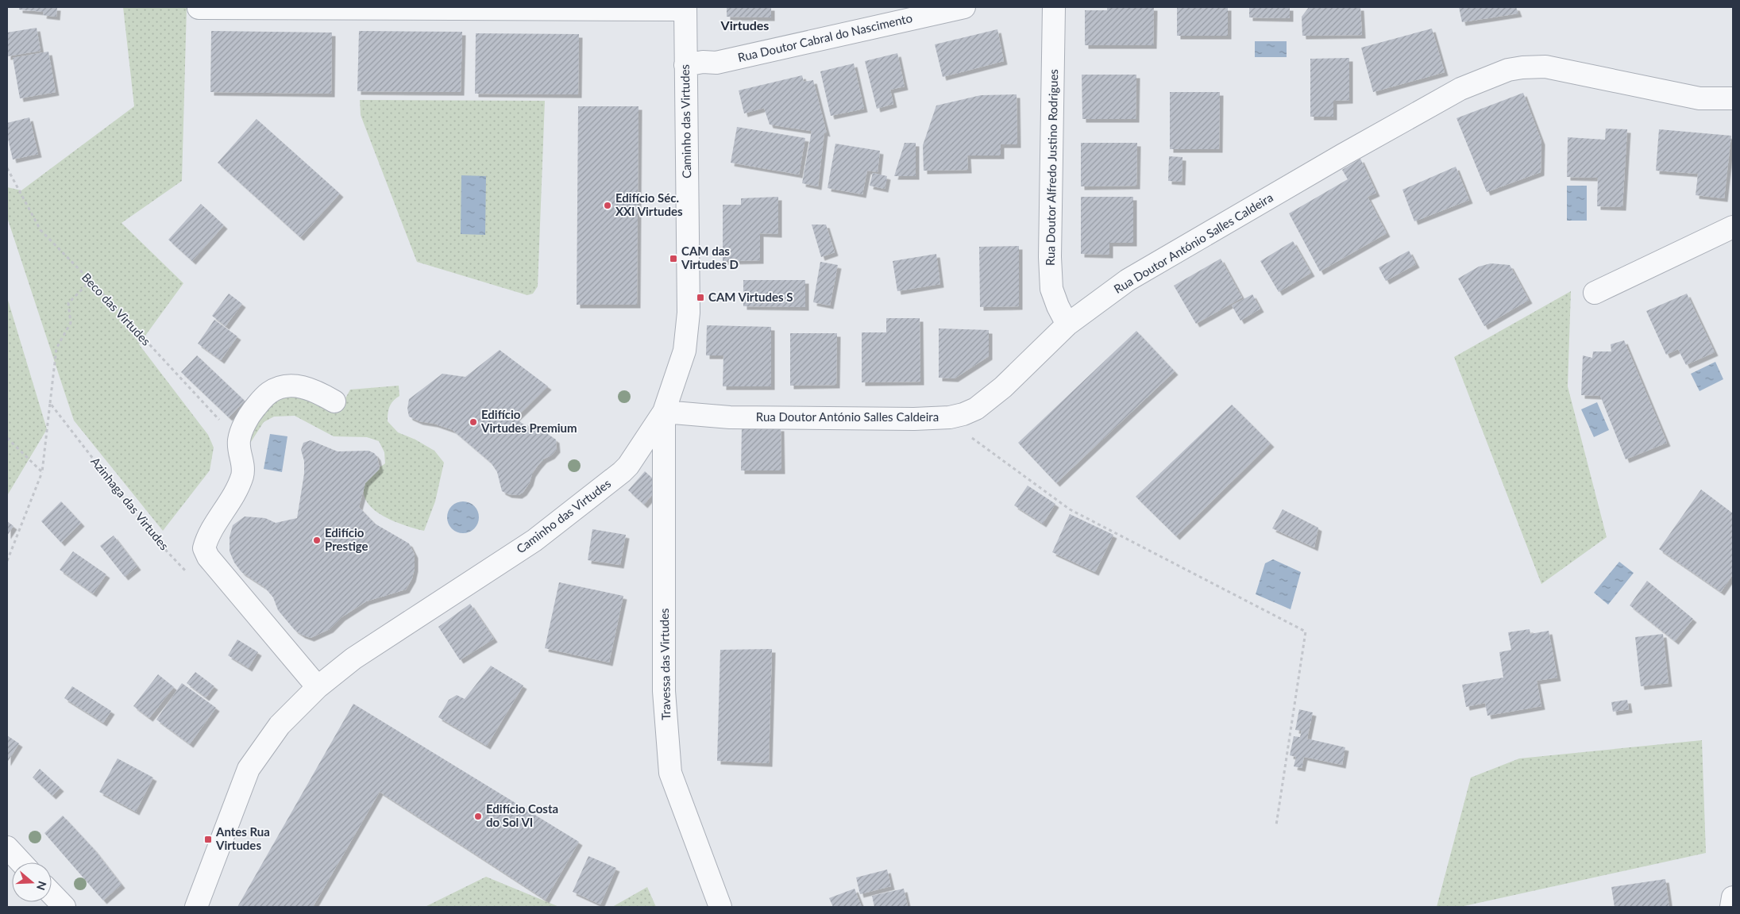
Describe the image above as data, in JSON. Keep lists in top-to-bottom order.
{
  "streets": {
    "street": [
      "Rua Doutor Cabral do Nascimento",
      "Caminho das Virtudes",
      "Rua Doutor Alfredo Justino Rodrigues",
      "Rua Doutor António Salles Caldeira",
      "Travessa das Virtudes"
    ],
    "path": ["Beco das Virtudes", "Azinhaga das Virtudes"]
  },
  "crossings": [
    ["Rua Doutor Cabral do Nascimento", "Caminho das Virtudes"],
    ["Caminho das Virtudes", "Rua Doutor António Salles Caldeira"],
    ["Caminho das Virtudes", "Travessa das Virtudes"],
    ["Rua Doutor Alfredo Justino Rodrigues", "Rua Doutor António Salles Caldeira"],
    ["Rua Doutor António Salles Caldeira", "Travessa das Virtudes"]
  ],
  "districts": ["Virtudes"],
  "places": {
    "other": [
      "Edifício Séc. XXI Virtudes",
      "Edifício Virtudes Premium",
      "Edifício Prestige",
      "Edifício Costa do Sol VI"
    ],
    "transit": ["CAM das Virtudes D", "CAM Virtudes S", "Antes Rua Virtudes"]
  },
  "north": "right"
}
